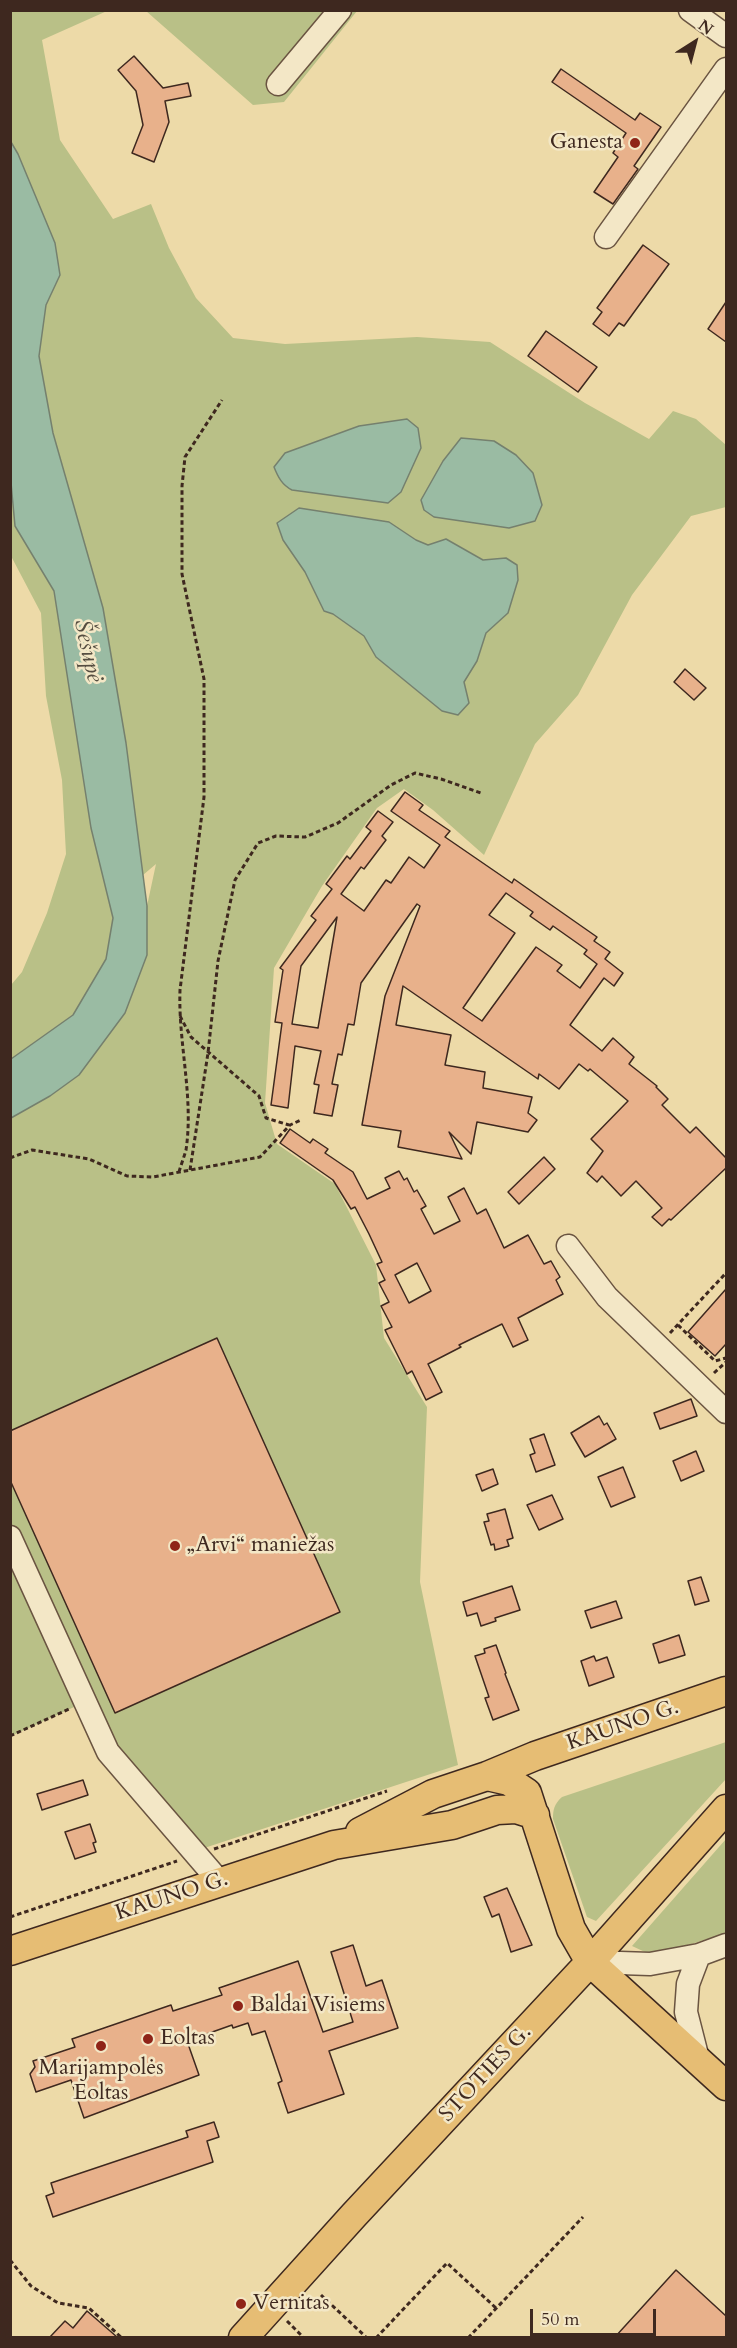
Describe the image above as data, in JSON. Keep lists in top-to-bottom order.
{
  "streets": {
    "main road": ["KAUNO G.", "STOTIES G."]
  },
  "water": ["Šešupė"],
  "places": [
    "Ganesta",
    "„Arvi“ maniežas",
    "Baldai Visiems",
    "Eoltas",
    "Marijampolės Eoltas",
    "Vernitas"
  ],
  "scale_bar": "50 m",
  "north": "top right"
}
